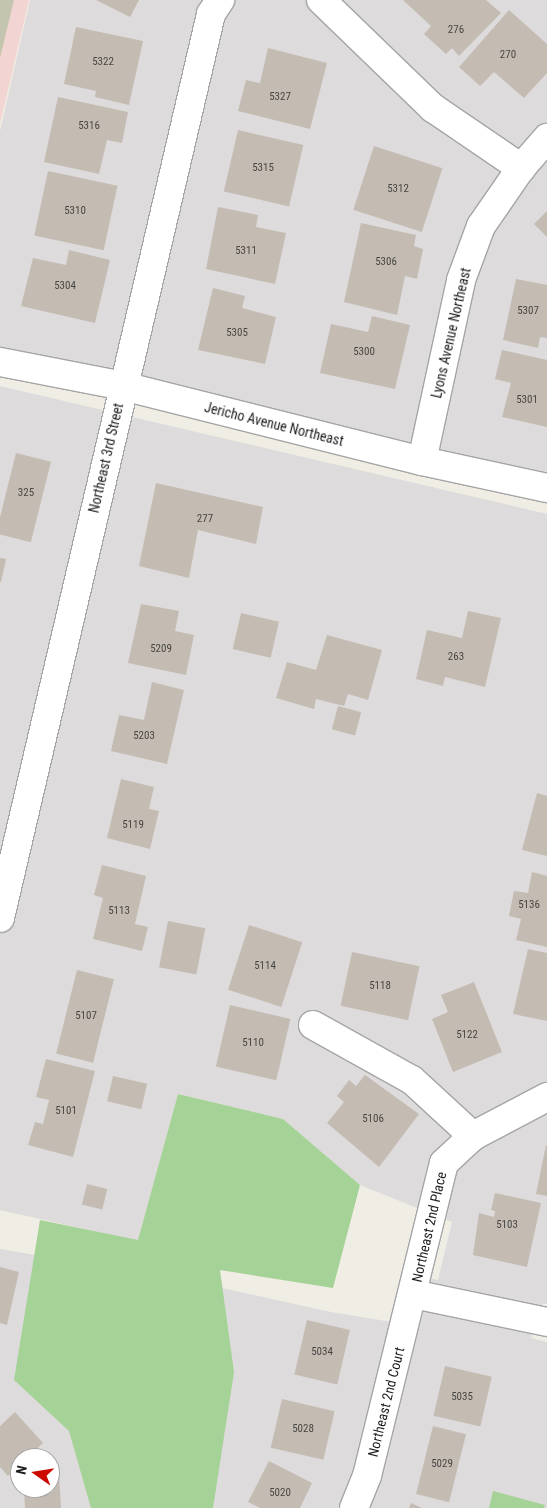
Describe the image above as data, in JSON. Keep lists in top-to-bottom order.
{
  "streets": {
    "street": [
      "Lyons Avenue Northeast",
      "Jericho Avenue Northeast",
      "Northeast 3rd Street",
      "Northeast 2nd Place",
      "Northeast 2nd Court"
    ]
  },
  "crossings": [
    ["Lyons Avenue Northeast", "Jericho Avenue Northeast"],
    ["Jericho Avenue Northeast", "Northeast 3rd Street"],
    ["Northeast 2nd Place", "Northeast 2nd Court"]
  ],
  "house_numbers": [
    "276",
    "270",
    "5322",
    "5327",
    "5316",
    "5315",
    "5312",
    "5310",
    "5311",
    "5306",
    "5304",
    "5307",
    "5305",
    "5300",
    "5301",
    "325",
    "277",
    "5209",
    "263",
    "5203",
    "5119",
    "5136",
    "5113",
    "5114",
    "5118",
    "5107",
    "5122",
    "5110",
    "5101",
    "5106",
    "5103",
    "5034",
    "5035",
    "5028",
    "5029",
    "5020"
  ],
  "north": "left"
}
